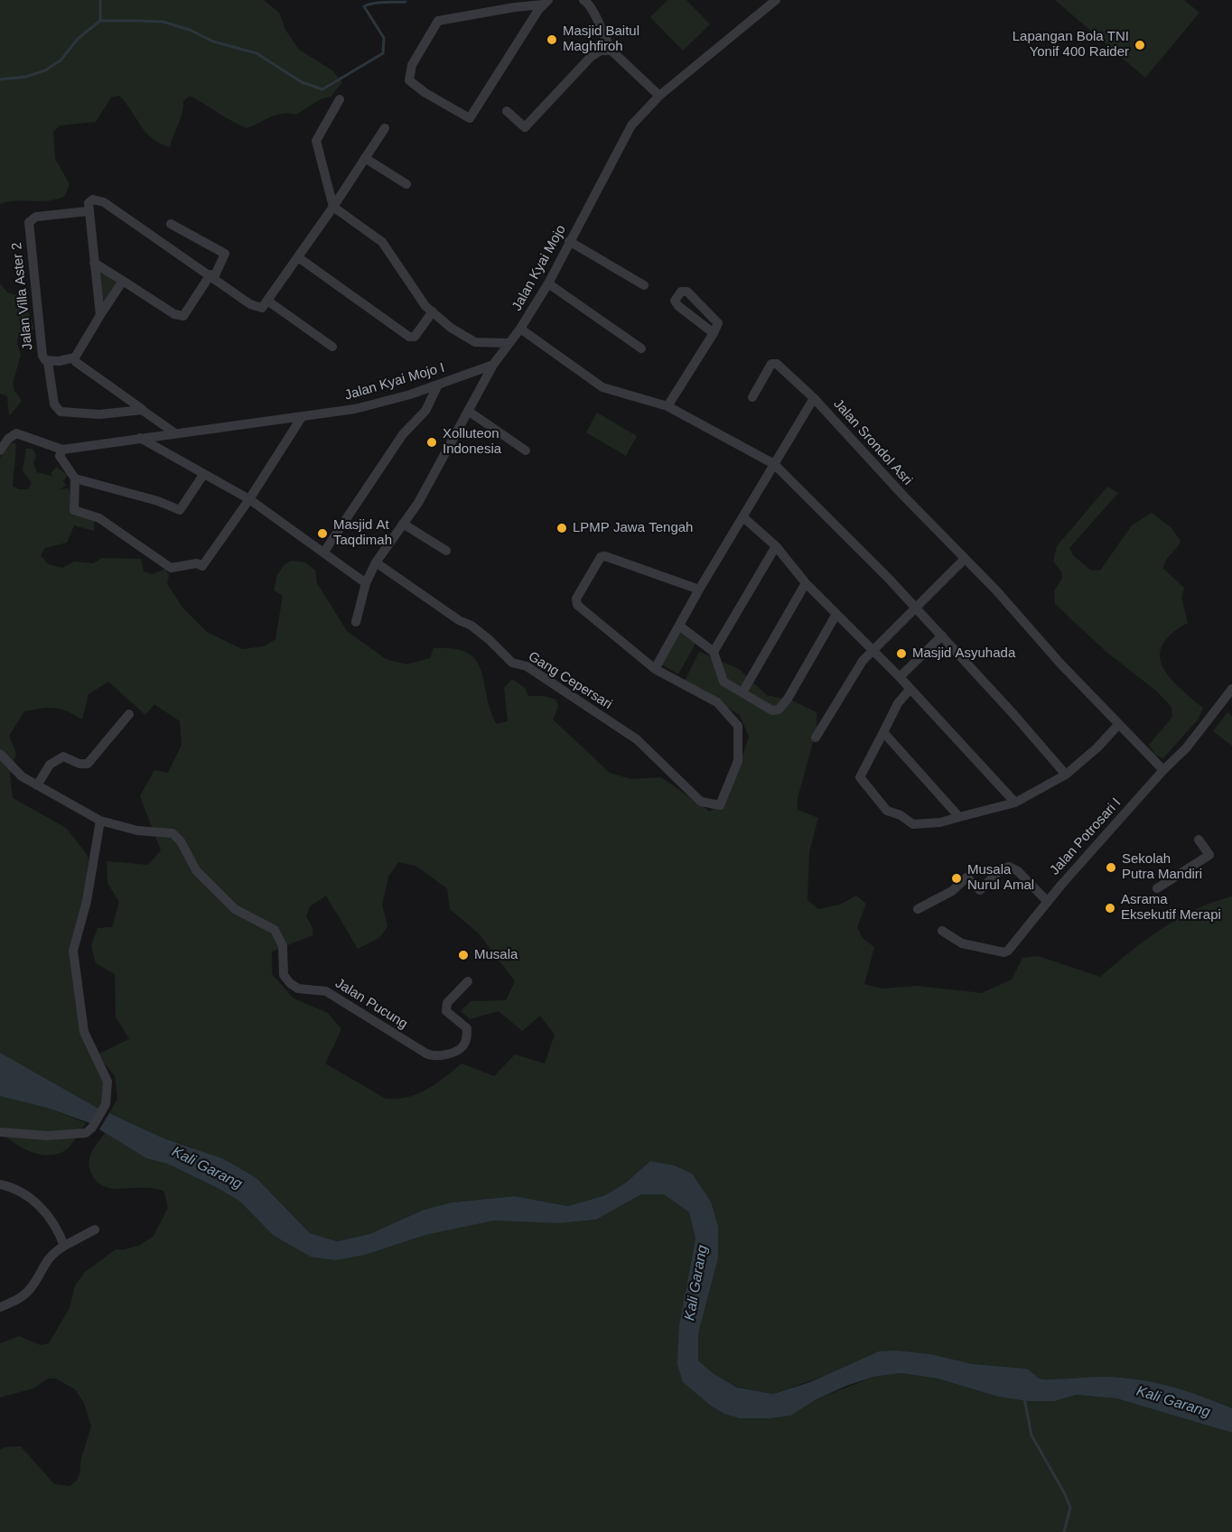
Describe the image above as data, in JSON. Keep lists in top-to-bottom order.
{
  "streets": {
    "street": [
      "Jalan Kyai Mojo",
      "Jalan Villa Aster 2",
      "Jalan Kyai Mojo I",
      "Jalan Srondol Asri",
      "Gang Cepersari",
      "Jalan Potrosari I",
      "Jalan Pucung"
    ]
  },
  "crossings": [
    ["Jalan Kyai Mojo", "Jalan Kyai Mojo I"],
    ["Jalan Kyai Mojo", "Gang Cepersari"],
    ["Jalan Srondol Asri", "Gang Cepersari"],
    ["Jalan Srondol Asri", "Jalan Potrosari I"]
  ],
  "water": ["Kali Garang"],
  "places": [
    "Masjid Baitul Maghfiroh",
    "Lapangan Bola TNI Yonif 400 Raider",
    "Xolluteon Indonesia",
    "LPMP Jawa Tengah",
    "Masjid At Taqdimah",
    "Masjid Asyuhada",
    "Sekolah Putra Mandiri",
    "Musala Nurul Amal",
    "Asrama Eksekutif Merapi",
    "Musala"
  ]
}
